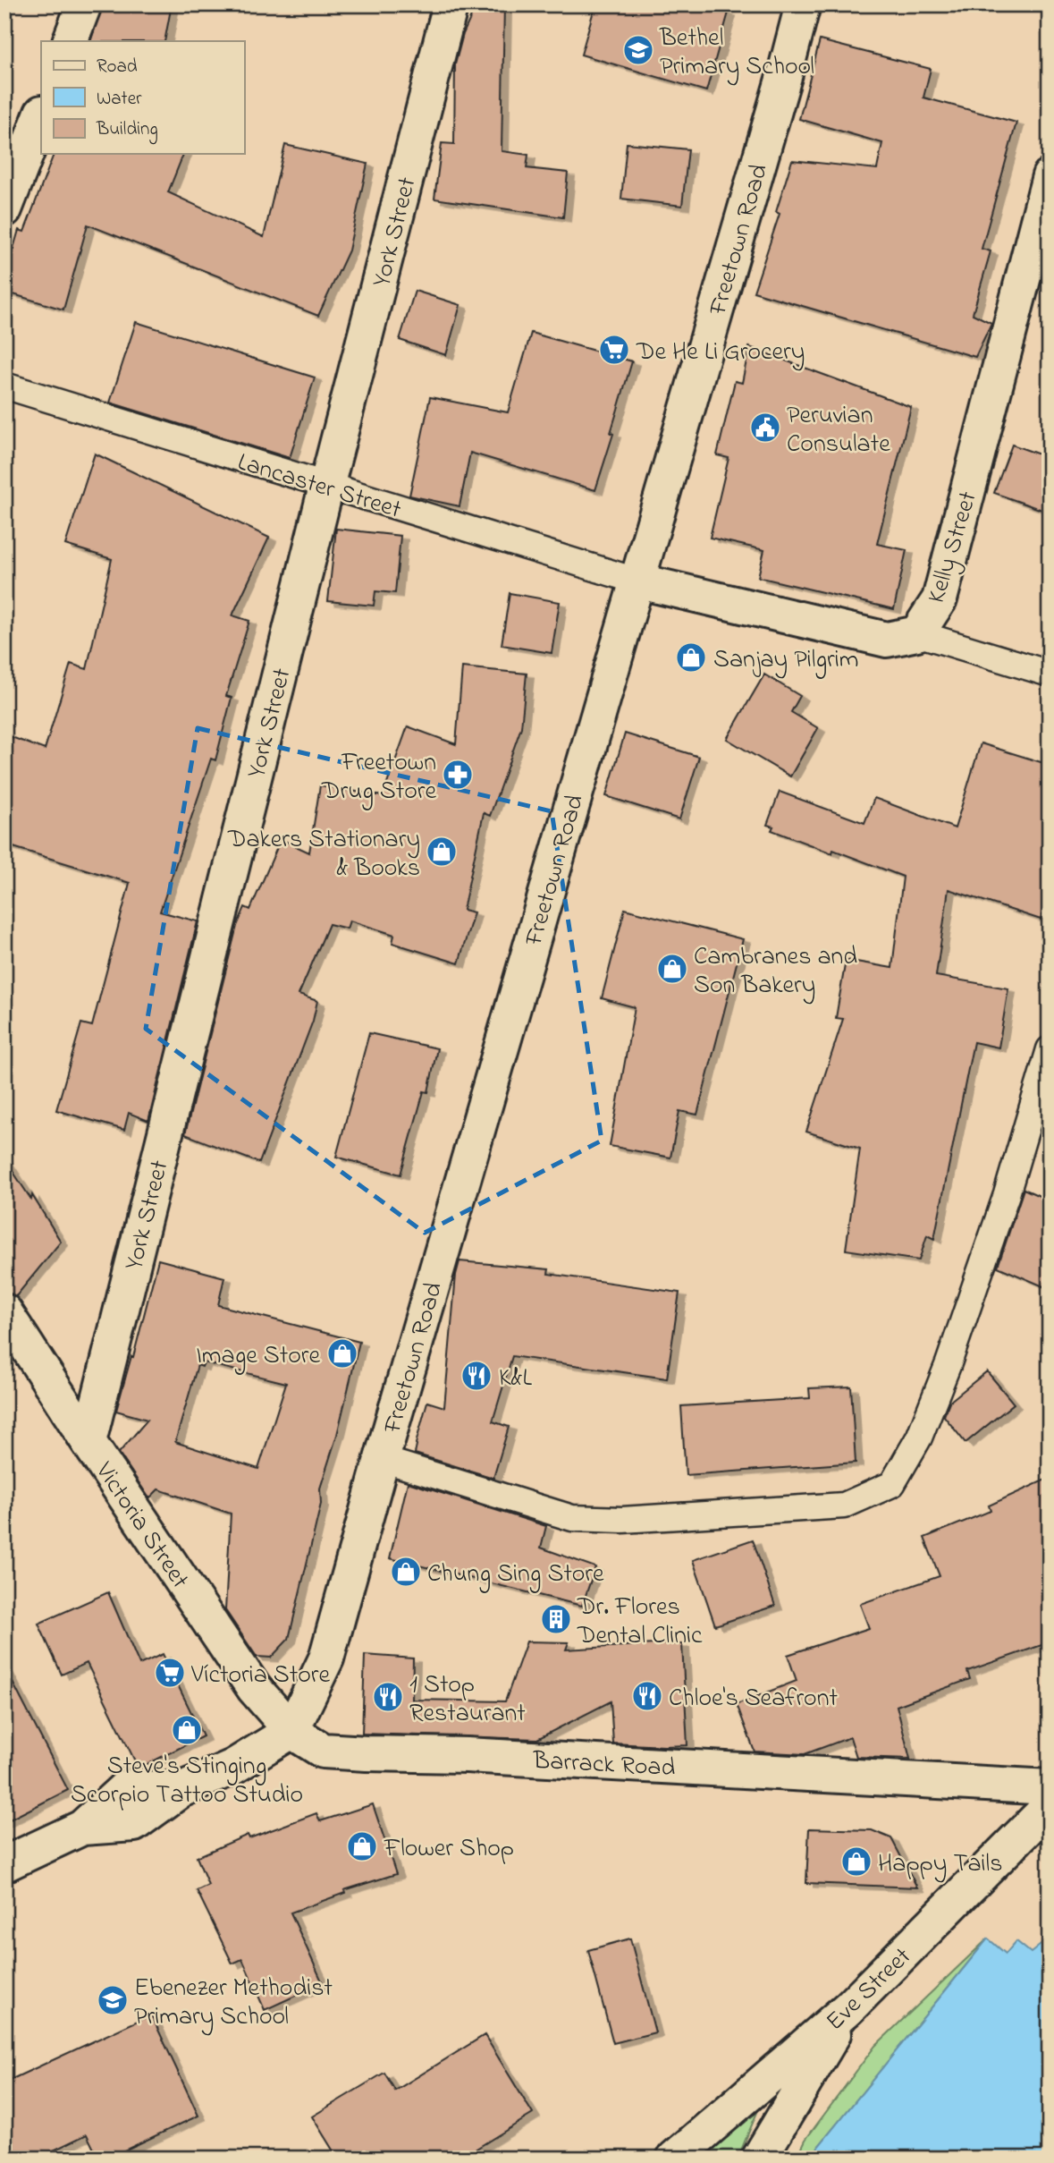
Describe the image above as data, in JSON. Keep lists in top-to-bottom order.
{
  "streets": {
    "main road": [
      "York Street",
      "Freetown Road",
      "Kelly Street",
      "Victoria Street",
      "Barrack Road",
      "Eve Street"
    ],
    "lane": ["Lancaster Street"]
  },
  "crossings": [
    ["York Street", "Lancaster Street"],
    ["York Street", "Victoria Street"],
    ["Freetown Road", "Lancaster Street"],
    ["Freetown Road", "Kelly Street"],
    ["Freetown Road", "Victoria Street"],
    ["Freetown Road", "Barrack Road"],
    ["Lancaster Street", "Kelly Street"],
    ["Victoria Street", "Barrack Road"]
  ],
  "places": {
    "school or university": ["Bethel Primary School", "Ebenezer Methodist Primary School"],
    "supermarket": ["De He Li Grocery", "Víctoria Store"],
    "public building": ["Peruvian Consulate"],
    "shop": [
      "Sanjay Pilgrim",
      "Dakers Stationary & Books",
      "Cambranes and Son Bakery",
      "Image Store",
      "Chung Sing Store",
      "Steve's Stinging Scorpio Tattoo Studio",
      "Flower Shop",
      "Happy Tails"
    ],
    "pharmacy": ["Freetown Drug Store"],
    "restaurant": ["K&L", "Chloe's Seafront", "1 Stop Restaurant"],
    "building": ["Dr. Flores Dental Clinic"]
  },
  "legend": ["Road", "Water", "Building"]
}
